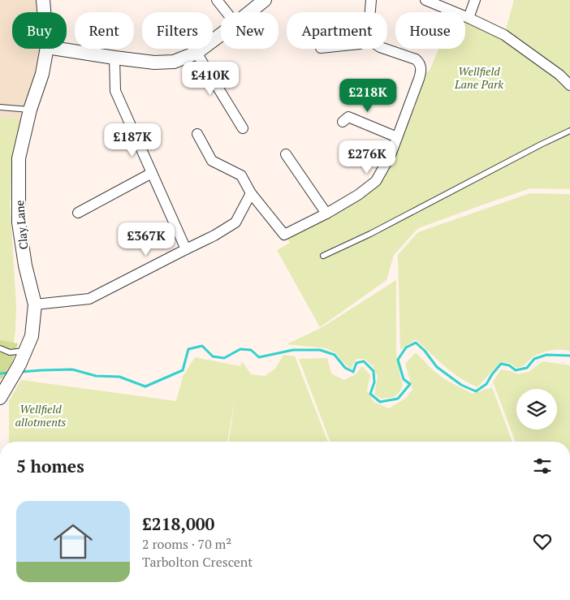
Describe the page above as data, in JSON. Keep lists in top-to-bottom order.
{
  "streets": {
    "street": ["Clay Lane"]
  },
  "parks": ["Wellfield Lane Park", "Wellfield allotments"],
  "page": {
    "chip": [
      "Buy",
      "Rent",
      "Filters",
      "New",
      "Apartment",
      "House"
    ],
    "price": [
      "£410K",
      "£218K",
      "£187K",
      "£276K",
      "£367K"
    ],
    "heading": "5 homes",
    "list": [
      {
        "name": "£218,000",
        "note": "2 rooms · 70 m² · Tarbolton Crescent"
      }
    ]
  }
}
